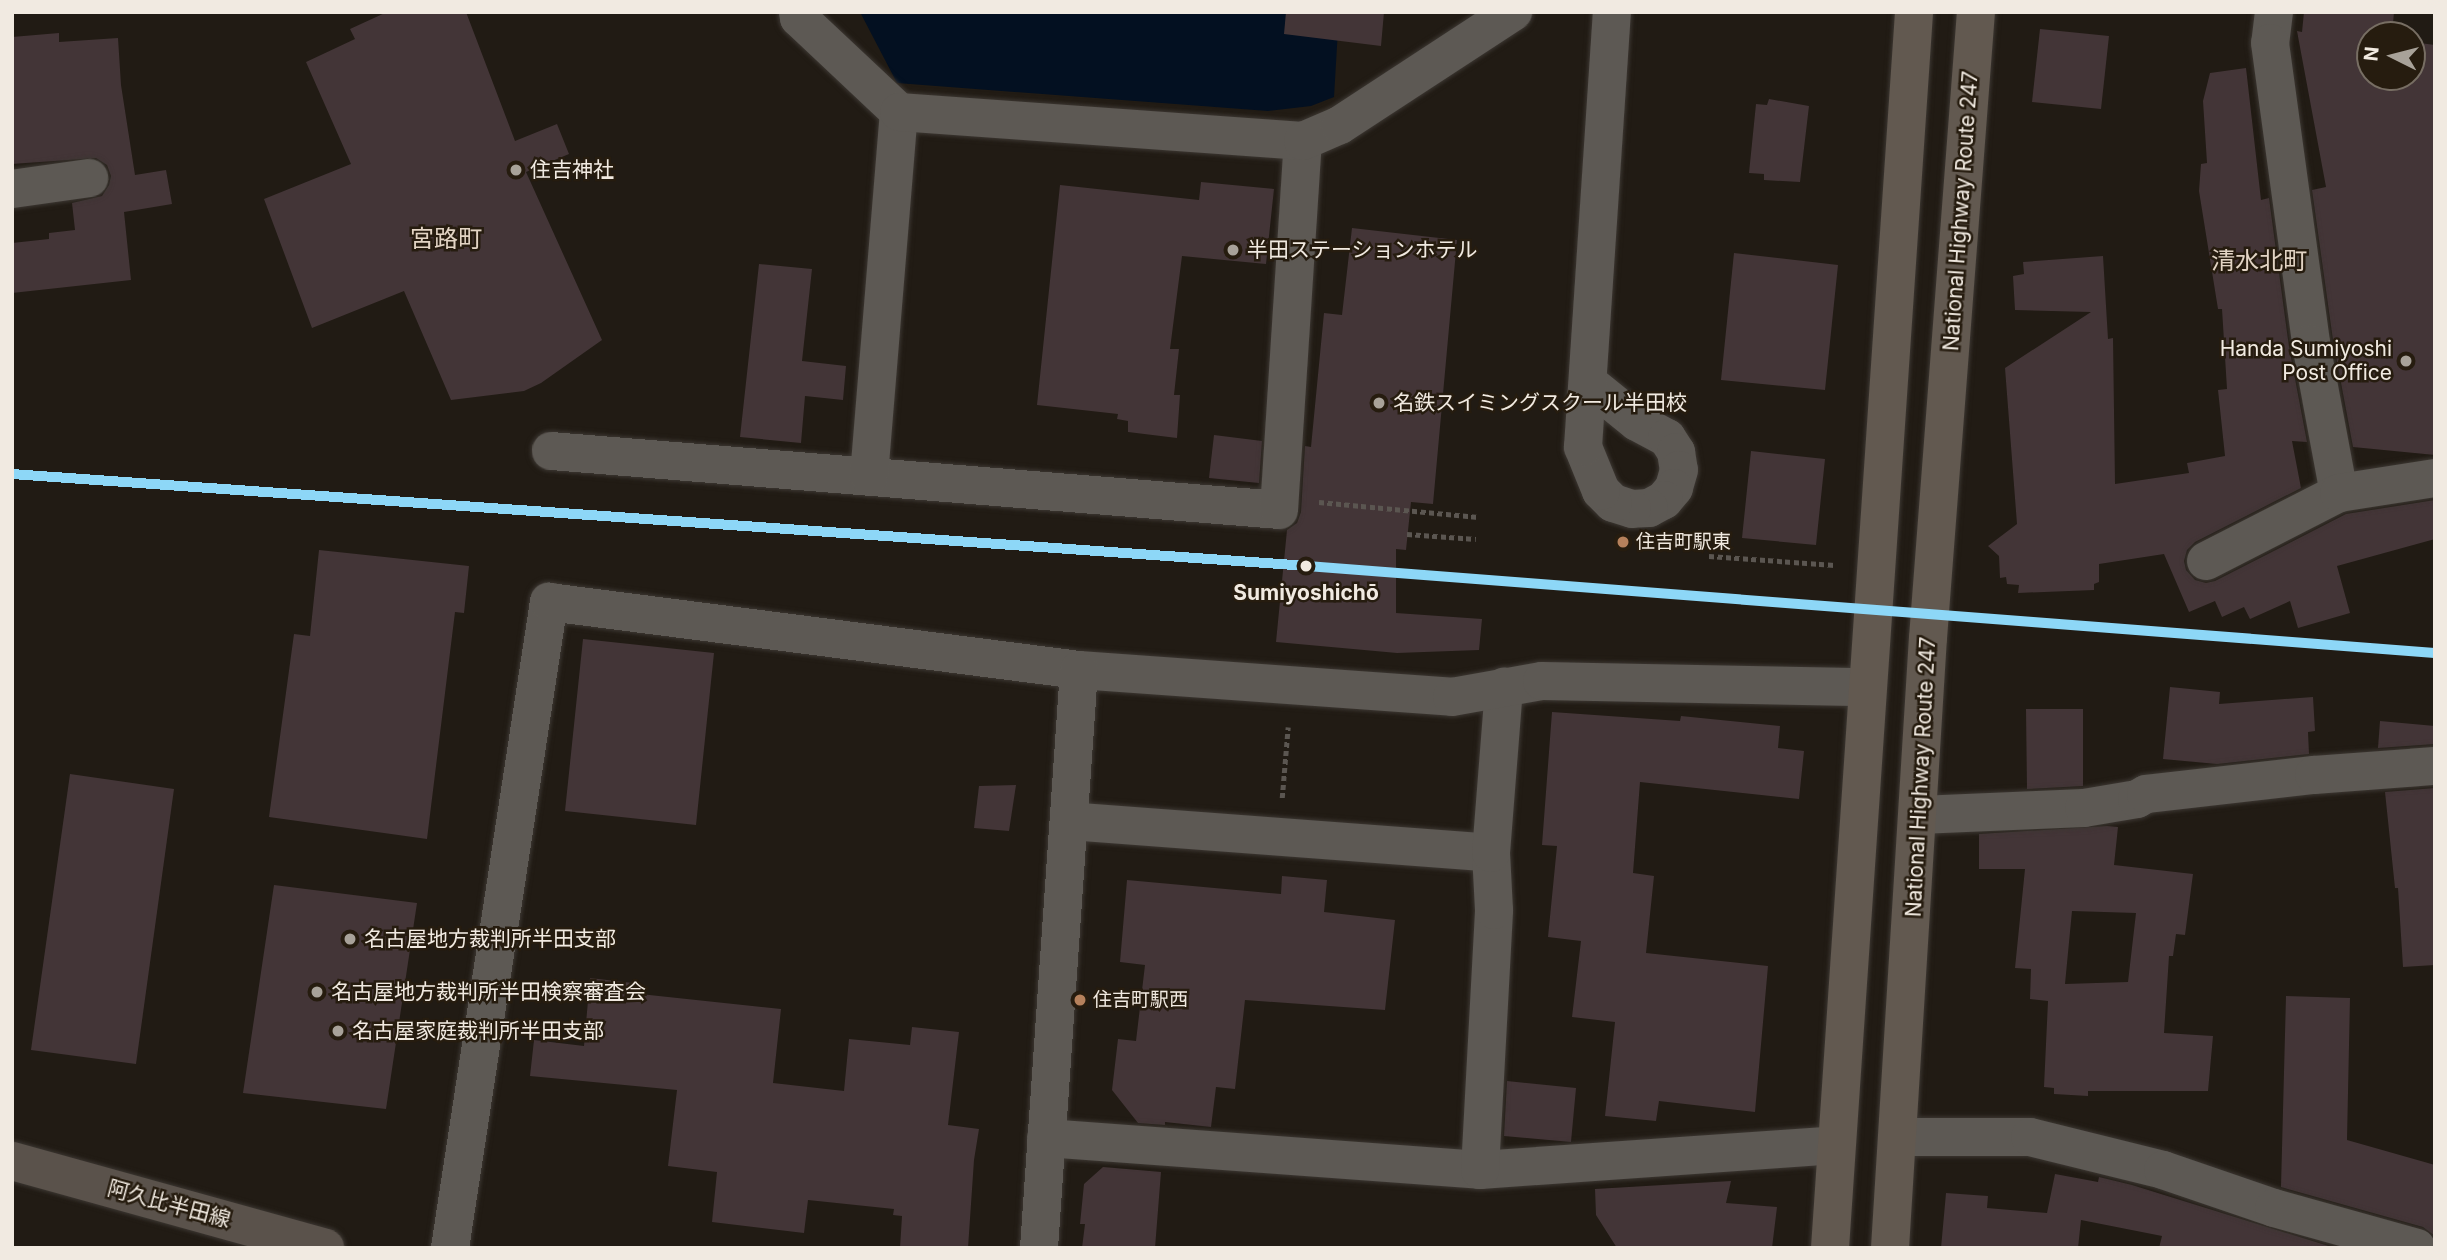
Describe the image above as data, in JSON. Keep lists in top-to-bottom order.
{
  "streets": {
    "highway": ["National Highway Route 247"],
    "main road": ["阿久比半田線"]
  },
  "districts": ["宮路町", "清水北町"],
  "places": [
    "住吉神社",
    "半田ステーションホテル",
    "Handa Sumiyoshi Post Office",
    "名鉄スイミングスクール半田校",
    "住吉町駅東",
    "Sumiyoshichō",
    "名古屋地方裁判所半田支部",
    "名古屋地方裁判所半田検察審査会",
    "住吉町駅西",
    "名古屋家庭裁判所半田支部"
  ],
  "north": "left"
}
